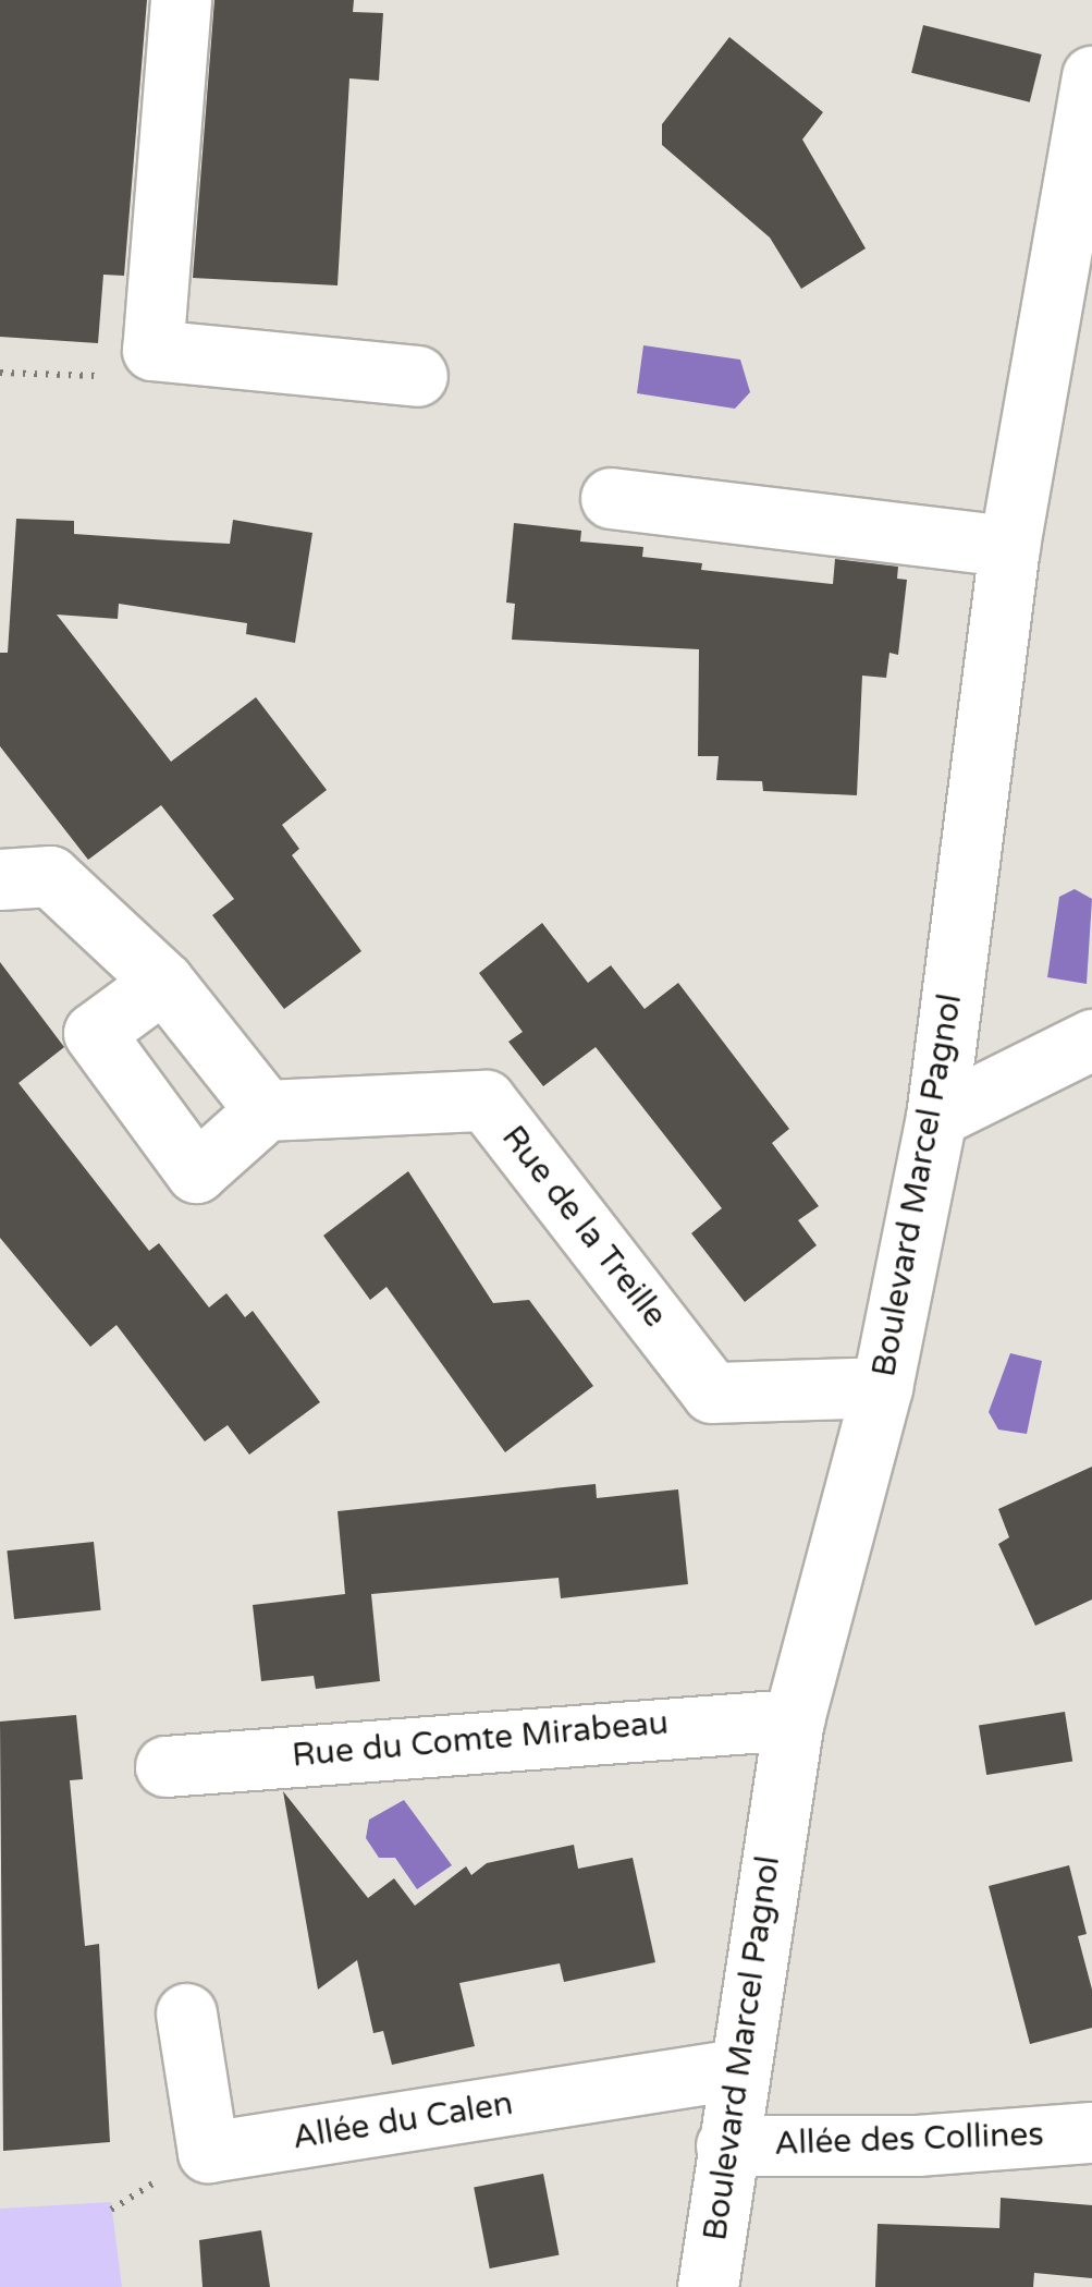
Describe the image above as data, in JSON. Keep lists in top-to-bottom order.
{
  "streets": {
    "street": [
      "Boulevard Marcel Pagnol",
      "Rue de la Treille",
      "Rue du Comte Mirabeau",
      "Allée du Calen",
      "Allée des Collines"
    ]
  },
  "crossings": [
    ["Boulevard Marcel Pagnol", "Rue de la Treille"],
    ["Boulevard Marcel Pagnol", "Rue du Comte Mirabeau"],
    ["Boulevard Marcel Pagnol", "Allée du Calen"],
    ["Boulevard Marcel Pagnol", "Allée des Collines"]
  ]
}
